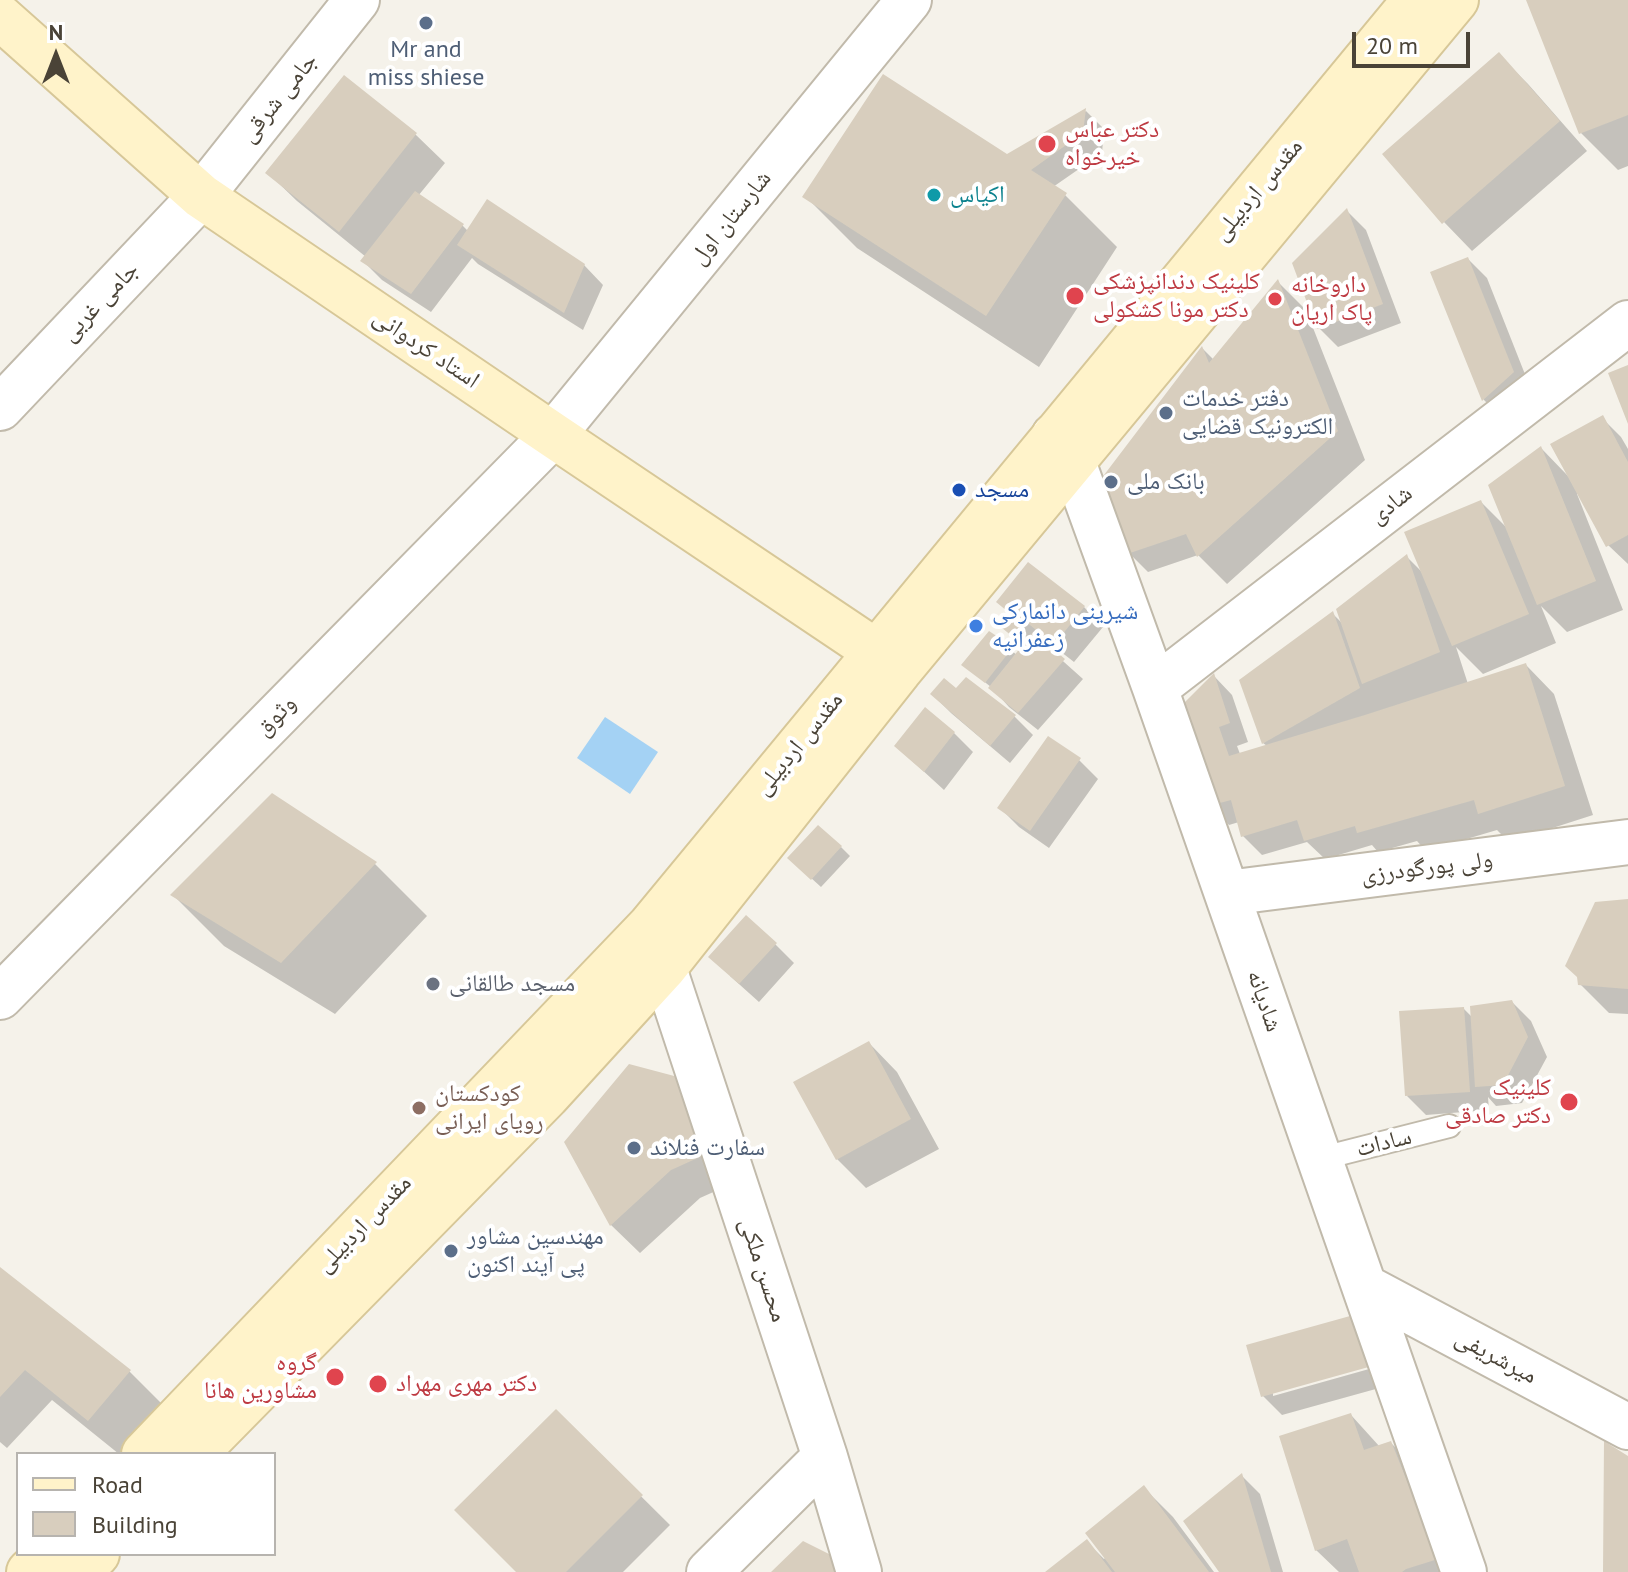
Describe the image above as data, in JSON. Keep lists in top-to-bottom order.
{
  "streets": {
    "main road": ["مقدس اردبیلی", "استاد کردوانی"],
    "street": [
      "جامی شرقی",
      "شارستان اول",
      "جامی غربی",
      "شادی",
      "وثوق",
      "ولی پورگودرزی",
      "شادیانه",
      "محسن ملکی",
      "میرشریفی"
    ],
    "lane": ["سادات"]
  },
  "crossings": [
    ["جامی شرقی", "جامی غربی"],
    ["جامی شرقی", "استاد کردوانی"],
    ["مقدس اردبیلی", "استاد کردوانی"],
    ["مقدس اردبیلی", "شادیانه"],
    ["مقدس اردبیلی", "محسن ملکی"],
    ["شارستان اول", "استاد کردوانی"],
    ["شارستان اول", "وثوق"],
    ["جامی غربی", "استاد کردوانی"],
    ["استاد کردوانی", "وثوق"],
    ["شادی", "شادیانه"],
    ["ولی پورگودرزی", "شادیانه"],
    ["شادیانه", "سادات"],
    ["شادیانه", "میرشریفی"]
  ],
  "places": [
    "Mr and miss shiese",
    "دکتر عباس خیرخواه",
    "اکیاس",
    "کلینیک دندانپزشکی دکتر مونا کشکولی",
    "داروخانه پاک اریان",
    "دفتر خدمات الکترونیک قضایی",
    "بانک ملی",
    "مسجد",
    "شیرینی دانمارکی زعفرانیه",
    "مسجد طالقانی",
    "کلینیک دکتر صادقی",
    "کودکستان رویای ایرانی",
    "سفارت فنلاند",
    "مهندسین مشاور پی آیند اکنون",
    "گروه مشاورین هانا",
    "دکتر مهری مهراد"
  ],
  "legend": ["Road", "Building"],
  "scale_bar": "20 m",
  "north": "top"
}
